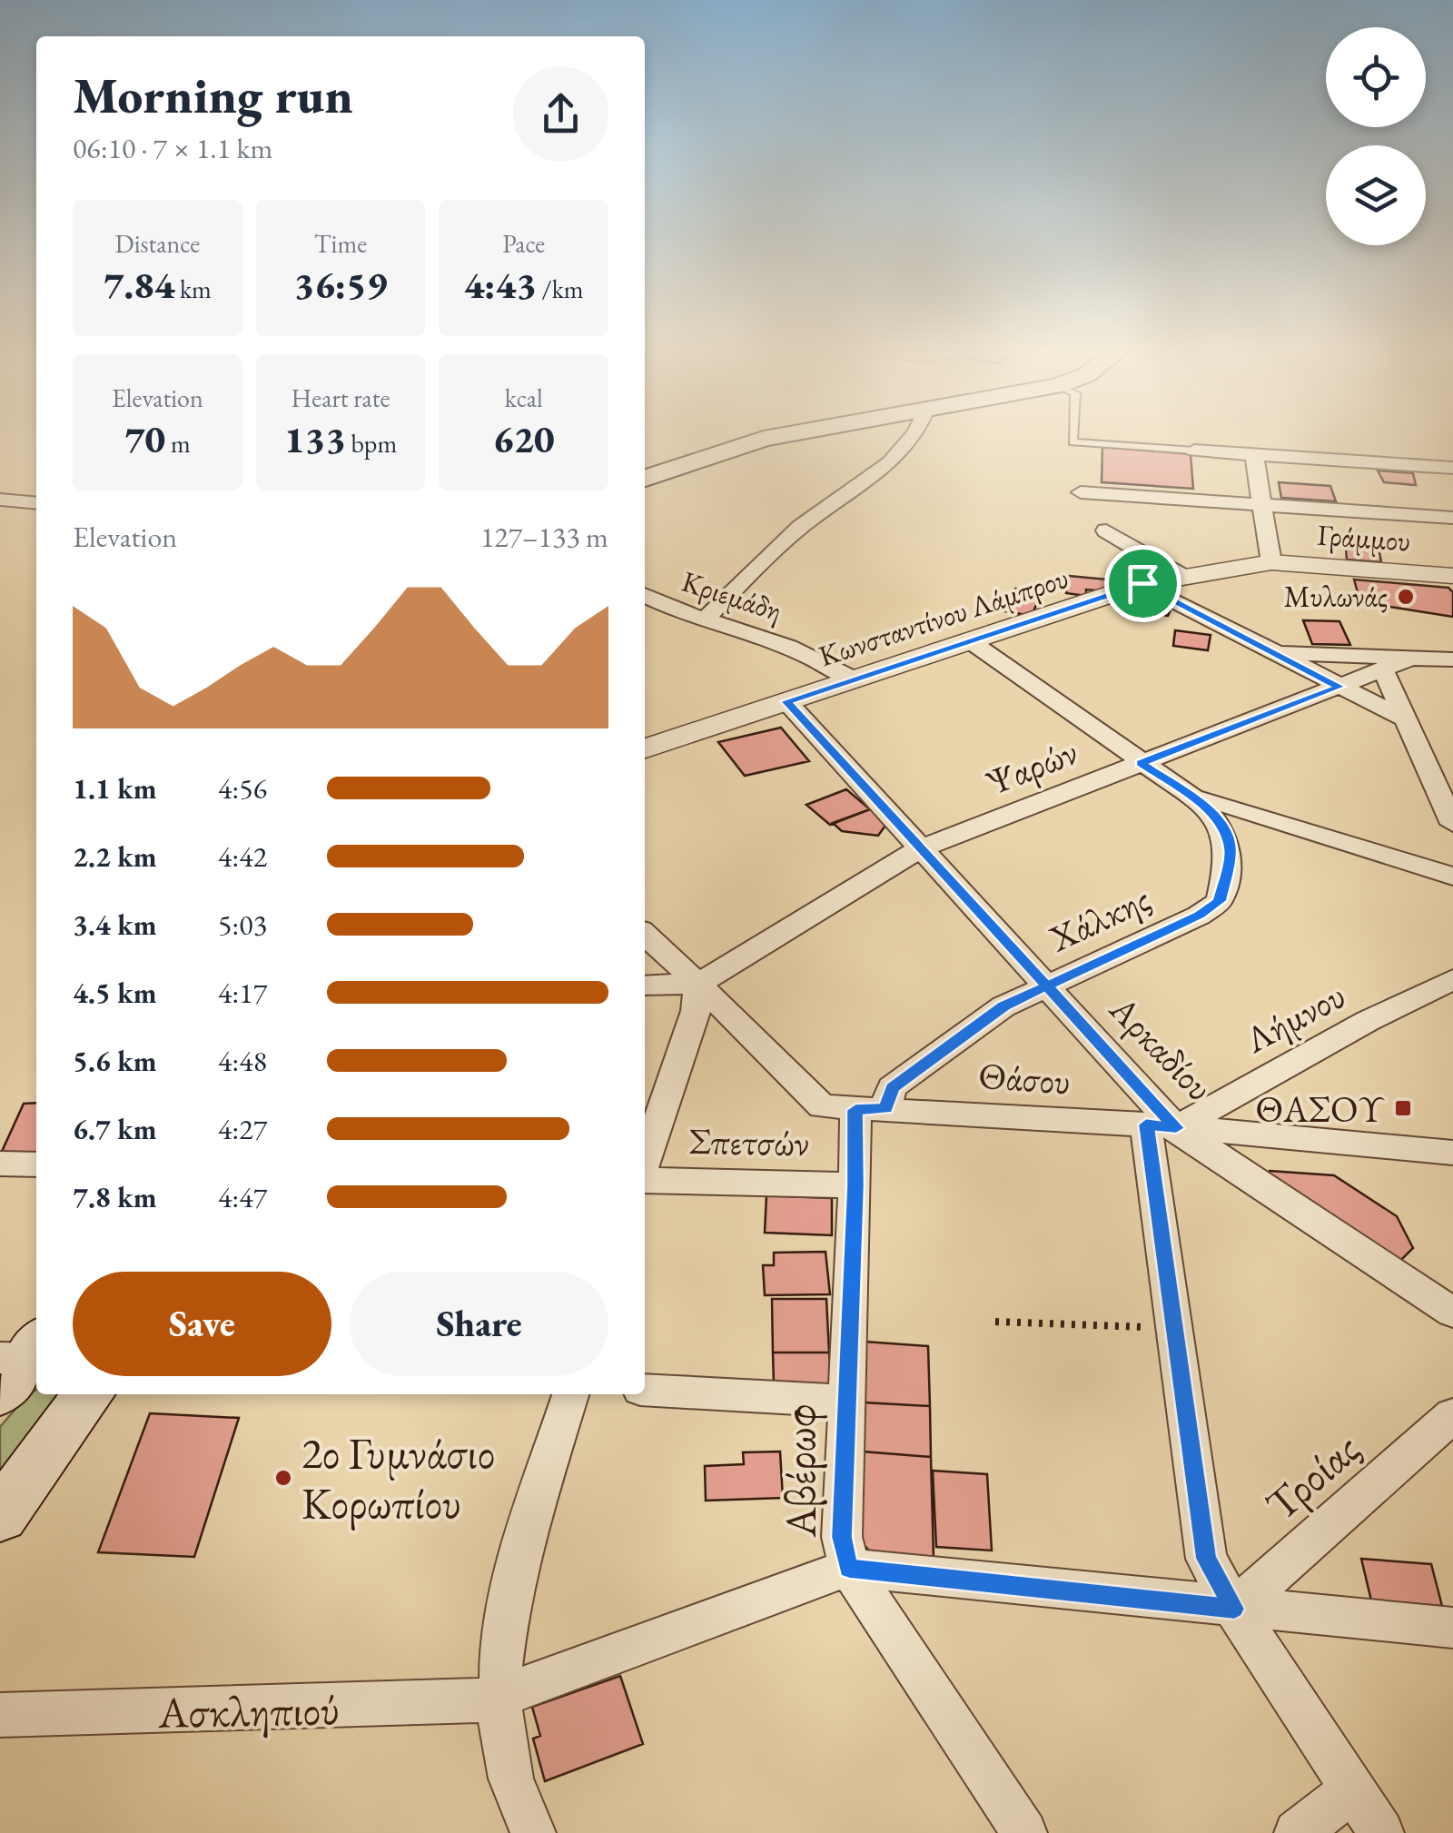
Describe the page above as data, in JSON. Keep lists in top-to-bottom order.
{
  "streets": {
    "street": [
      "Γράμμου",
      "Κριεμάδη",
      "Κωνσταντίνου Λάμπρου",
      "Ψαρών",
      "Χάλκης",
      "Λήμνου",
      "Αρκαδίου",
      "Θάσου",
      "Σπετσών",
      "Αβέρωφ",
      "Τροίας",
      "Ασκληπιού"
    ]
  },
  "crossings": [
    ["Γράμμου", "Κωνσταντίνου Λάμπρου"],
    ["Κριεμάδη", "Κωνσταντίνου Λάμπρου"],
    ["Κωνσταντίνου Λάμπρου", "Αρκαδίου"],
    ["Ψαρών", "Αρκαδίου"],
    ["Ψαρών", "Θάσου"],
    ["Χάλκης", "Αρκαδίου"],
    ["Χάλκης", "Θάσου"],
    ["Χάλκης", "Αβέρωφ"],
    ["Λήμνου", "Αρκαδίου"],
    ["Λήμνου", "Θάσου"],
    ["Αρκαδίου", "Θάσου"],
    ["Θάσου", "Αβέρωφ"],
    ["Σπετσών", "Αβέρωφ"],
    ["Αβέρωφ", "Ασκληπιού"]
  ],
  "places": {
    "other": ["Μυλωνάς", "2ο Γυμνάσιο Κορωπίου"],
    "transit": ["ΘΑΣΟΥ"]
  },
  "page": {
    "heading": ["Morning run", "06:10 · 7 × 1.1 km"],
    "stats": [
      ["Distance", "7.84 km"],
      ["Time", "36:59"],
      ["Pace", "4:43 /km"],
      ["Elevation", "70 m"],
      ["Heart rate", "133 bpm"],
      ["kcal", "620"]
    ],
    "chart": ["Elevation", "127–133 m"],
    "list": [
      {
        "name": "1.1 km",
        "note": "4:56"
      },
      {
        "name": "2.2 km",
        "note": "4:42"
      },
      {
        "name": "3.4 km",
        "note": "5:03"
      },
      {
        "name": "4.5 km",
        "note": "4:17"
      },
      {
        "name": "5.6 km",
        "note": "4:48"
      },
      {
        "name": "6.7 km",
        "note": "4:27"
      },
      {
        "name": "7.8 km",
        "note": "4:47"
      }
    ],
    "buttons": ["Save", "Share"]
  }
}
